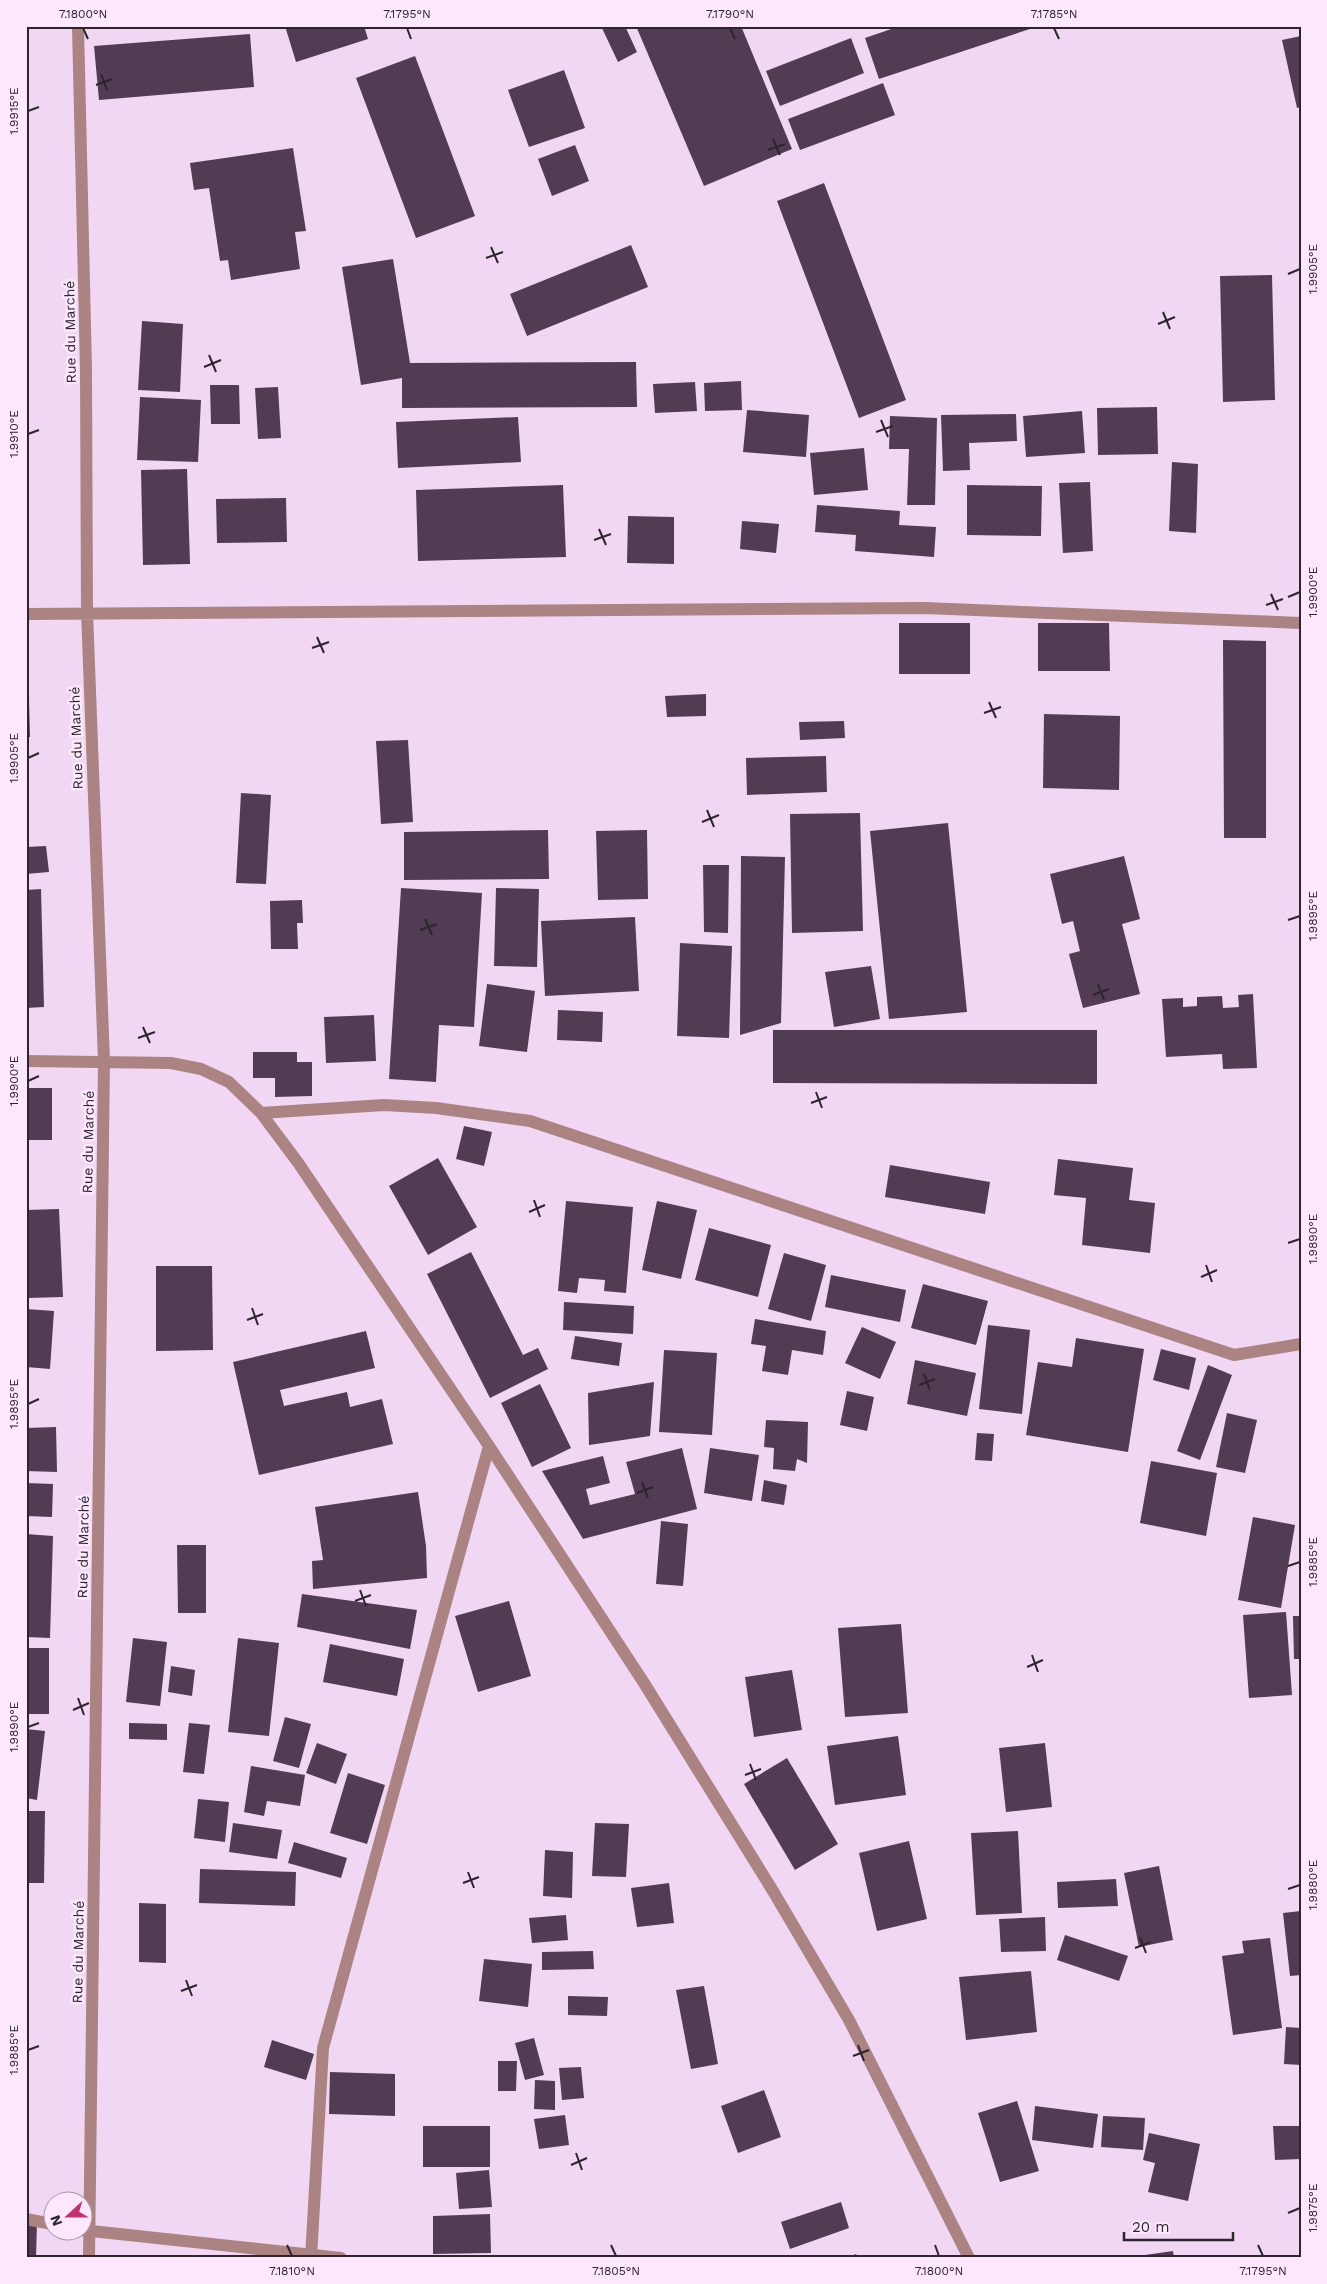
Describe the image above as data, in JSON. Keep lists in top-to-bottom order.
{
  "streets": {
    "street": ["Rue du Marché"]
  },
  "scale_bar": "20 m",
  "north": "left",
  "coordinates": [
    "7.1800°N",
    "7.1795°N",
    "7.1790°N",
    "7.1785°N",
    "1.9915°E",
    "1.9905°E",
    "1.9910°E",
    "1.9900°E",
    "1.9895°E",
    "1.9890°E",
    "1.9885°E",
    "1.9880°E",
    "1.9875°E",
    "7.1810°N",
    "7.1805°N"
  ]
}
